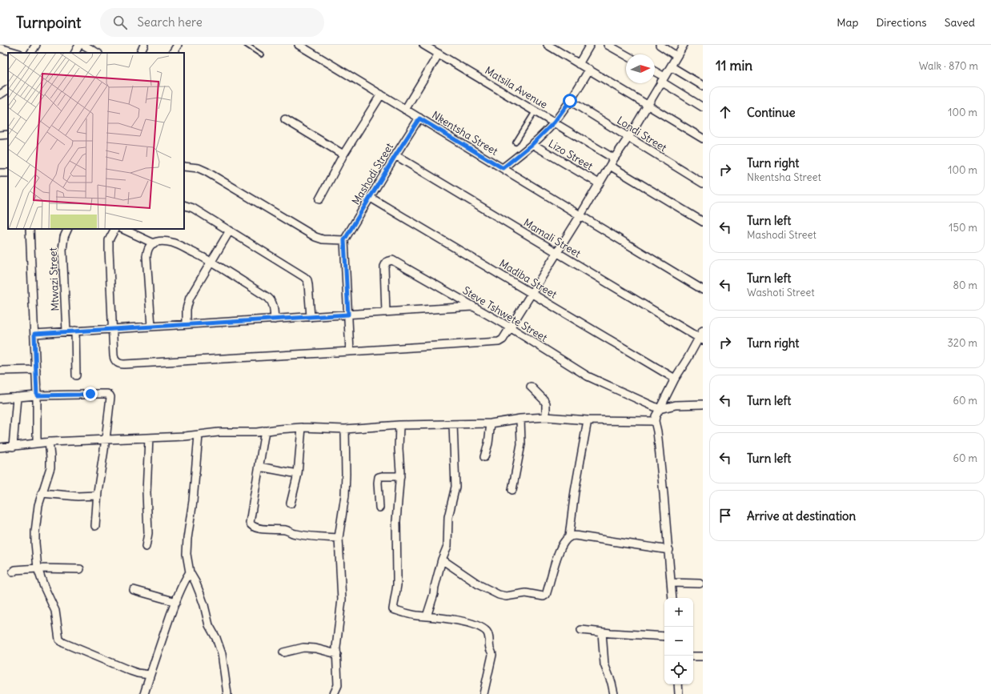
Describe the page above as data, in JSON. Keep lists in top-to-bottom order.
{
  "streets": {
    "street": [
      "Matsila Avenue",
      "Nkentsha Street",
      "Londi Street",
      "Lizo Street",
      "Mashodi Street",
      "Mamali Street",
      "Madiba Street",
      "Mtwazi Street",
      "Steve Tshwete Street"
    ]
  },
  "crossings": [
    ["Nkentsha Street", "Mashodi Street"],
    ["Mashodi Street", "Mamali Street"],
    ["Mashodi Street", "Madiba Street"]
  ],
  "north": "right",
  "page": {
    "header": "Turnpoint",
    "search": "Search here",
    "nav": ["Map", "Directions", "Saved"],
    "heading": ["11 min", "Walk · 870 m"],
    "list": [
      ["Continue", "100 m"],
      ["Turn right", "Nkentsha Street", "100 m"],
      ["Turn left", "Mashodi Street", "150 m"],
      ["Turn left", "Washoti Street", "80 m"],
      ["Turn right", "320 m"],
      ["Turn left", "60 m"],
      ["Turn left", "60 m"],
      "Arrive at destination"
    ],
    "map_buttons": ["+", "−"]
  }
}
